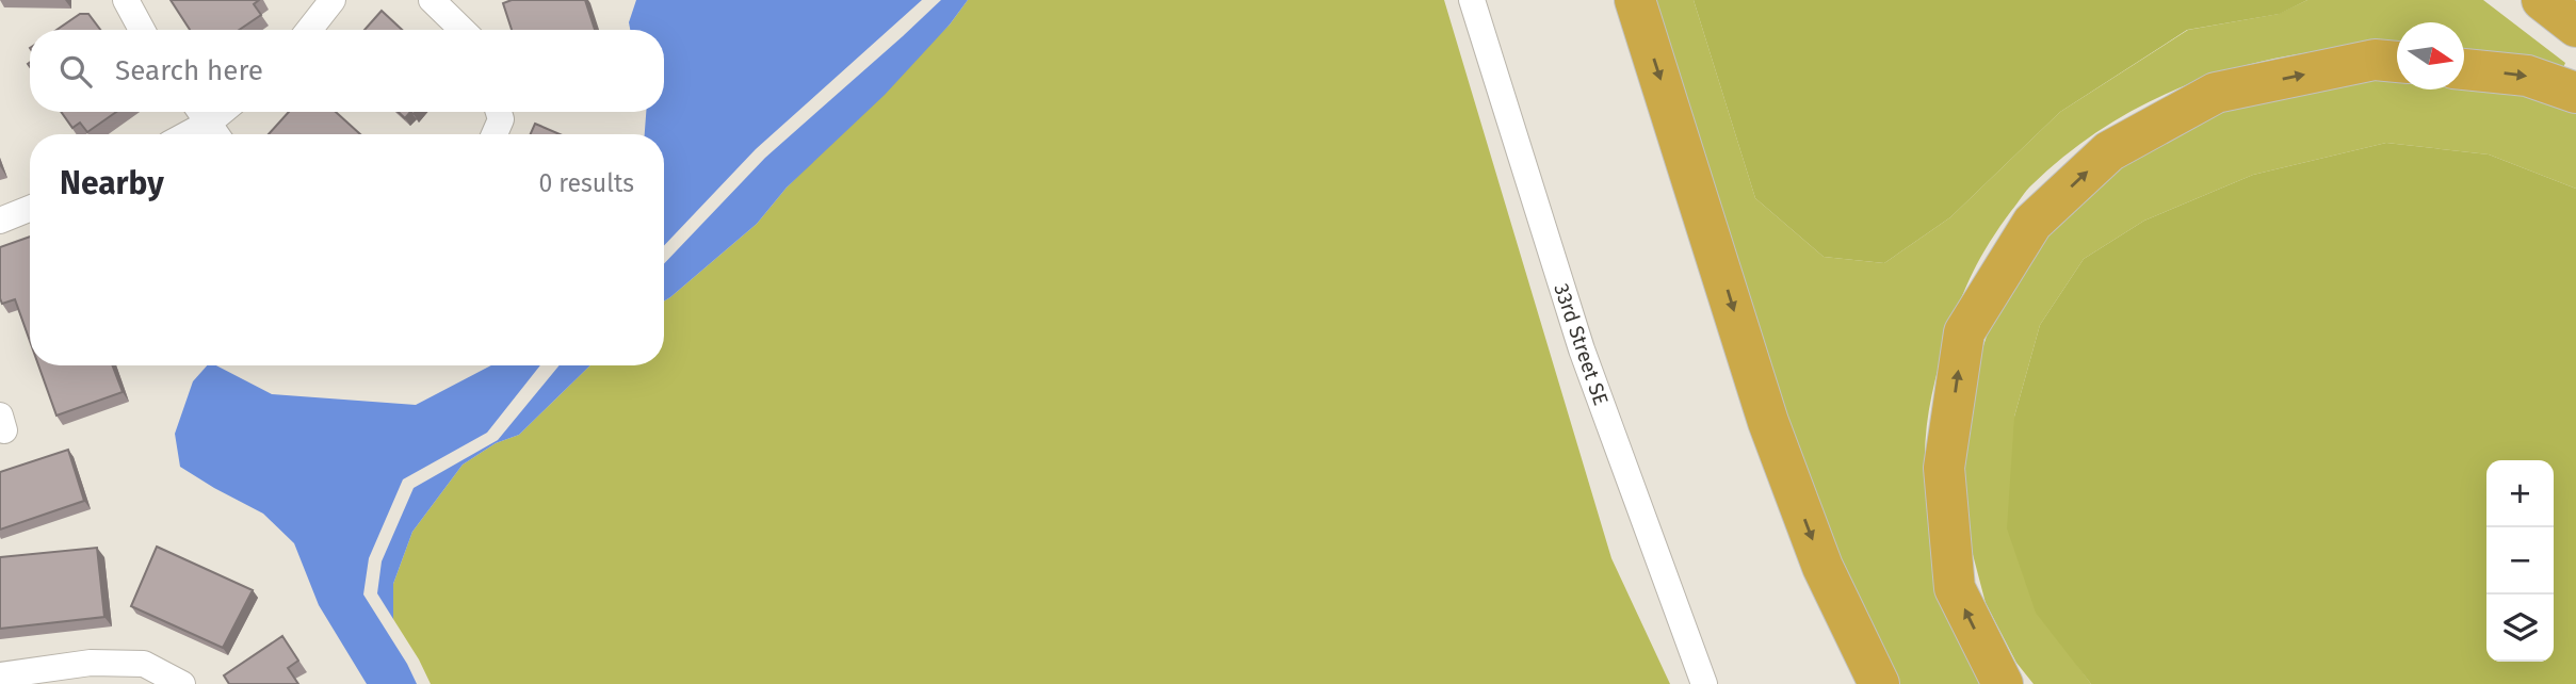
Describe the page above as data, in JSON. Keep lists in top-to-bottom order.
{
  "streets": {
    "street": ["33rd Street SE"]
  },
  "north": "right",
  "page": {
    "search": "Search here",
    "heading": ["Nearby", "0 results"],
    "map_buttons": ["+", "−"]
  }
}
